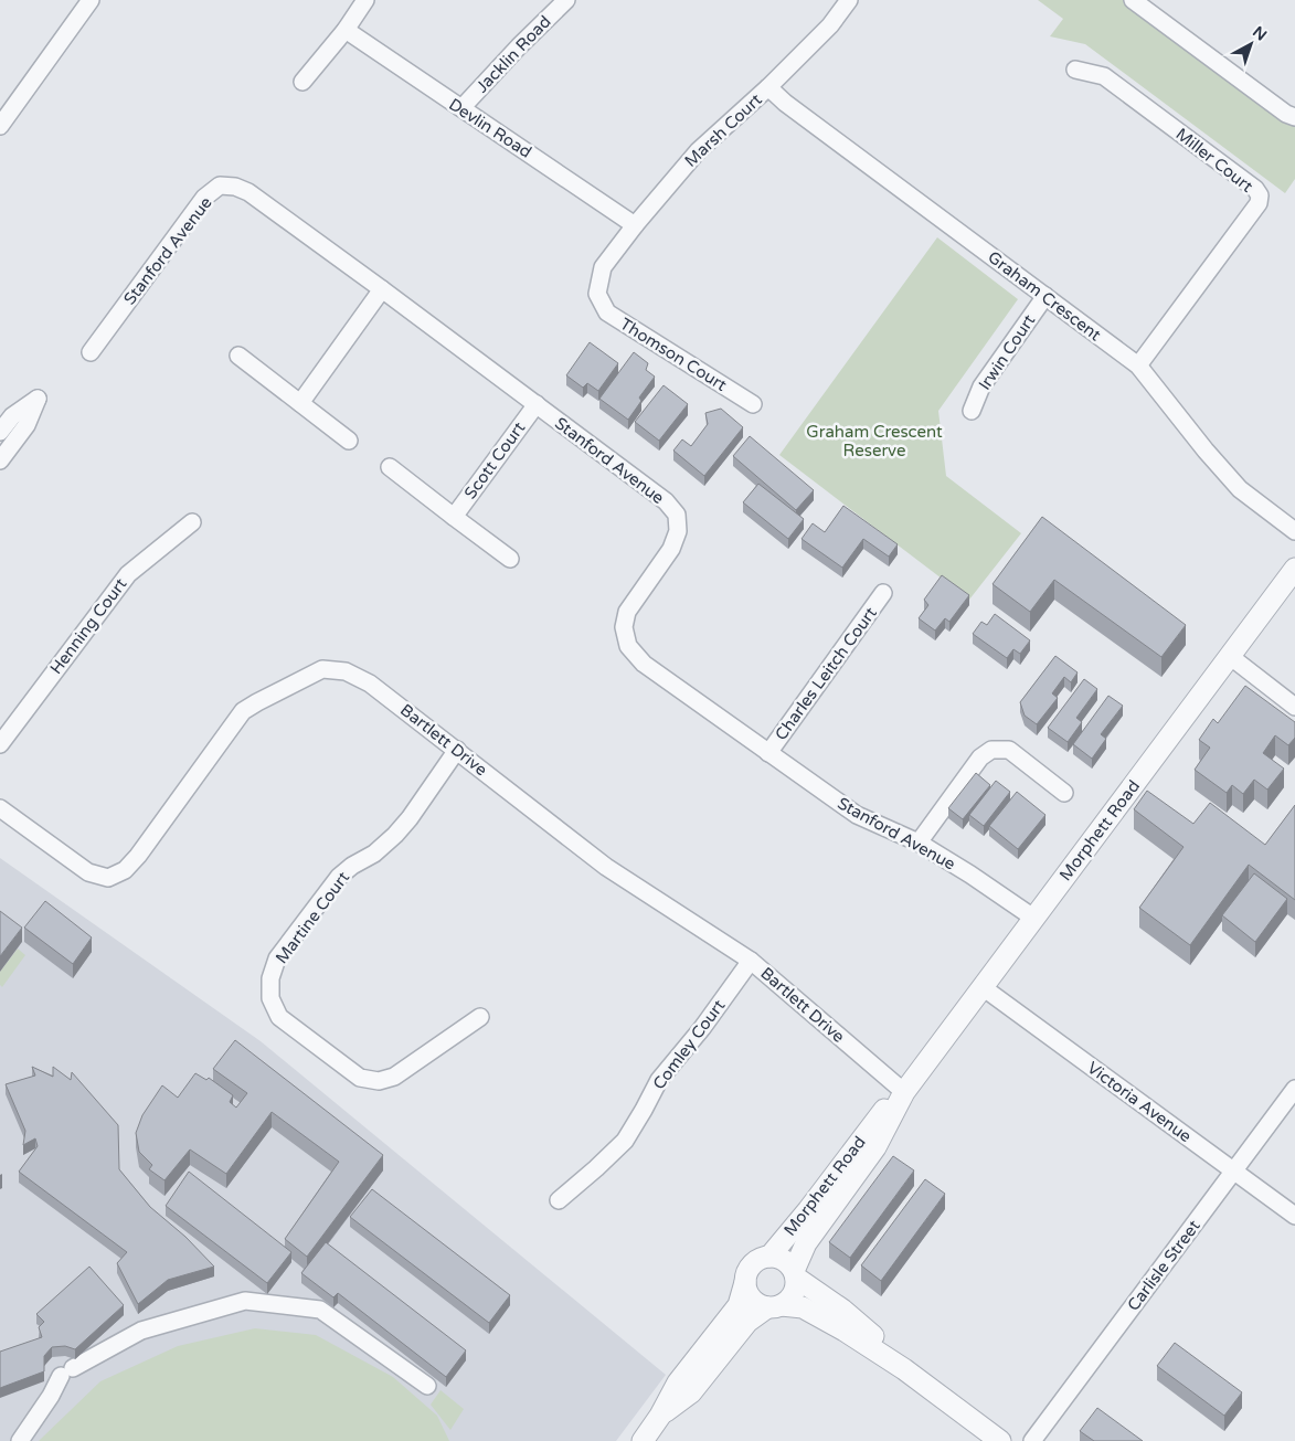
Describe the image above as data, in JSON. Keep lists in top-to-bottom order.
{
  "streets": {
    "street": [
      "Jacklin Road",
      "Devlin Road",
      "Marsh Court",
      "Miller Court",
      "Stanford Avenue",
      "Graham Crescent",
      "Irwin Court",
      "Thomson Court",
      "Scott Court",
      "Henning Court",
      "Charles Leitch Court",
      "Bartlett Drive",
      "Morphett Road",
      "Martine Court",
      "Comley Court",
      "Victoria Avenue",
      "Carlisle Street"
    ]
  },
  "crossings": [
    ["Jacklin Road", "Devlin Road"],
    ["Devlin Road", "Marsh Court"],
    ["Marsh Court", "Graham Crescent"],
    ["Marsh Court", "Thomson Court"],
    ["Miller Court", "Graham Crescent"],
    ["Stanford Avenue", "Scott Court"],
    ["Stanford Avenue", "Charles Leitch Court"],
    ["Stanford Avenue", "Morphett Road"],
    ["Graham Crescent", "Irwin Court"],
    ["Bartlett Drive", "Morphett Road"],
    ["Bartlett Drive", "Martine Court"],
    ["Bartlett Drive", "Comley Court"],
    ["Morphett Road", "Victoria Avenue"],
    ["Victoria Avenue", "Carlisle Street"]
  ],
  "parks": ["Graham Crescent Reserve"],
  "north": "top right"
}
